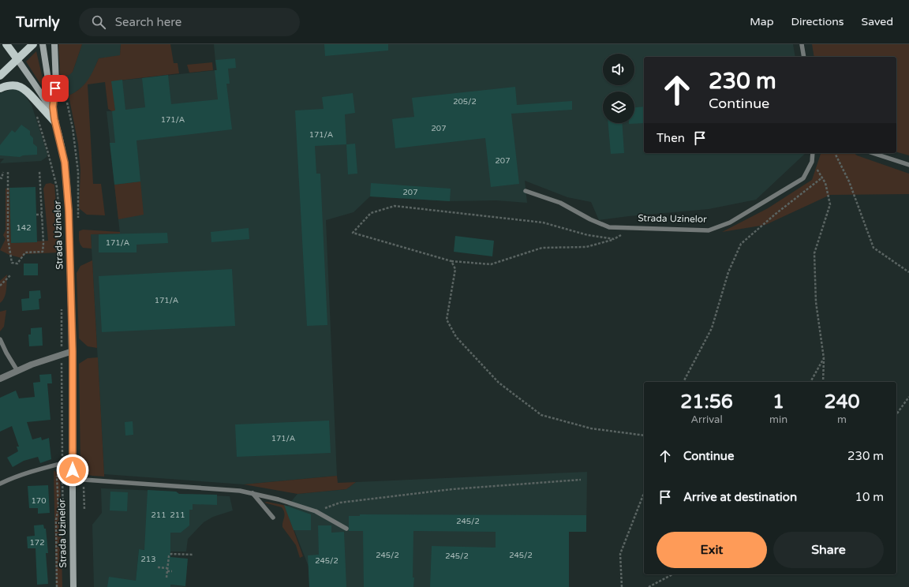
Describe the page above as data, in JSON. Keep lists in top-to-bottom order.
{
  "streets": {
    "main road": ["Strada Uzinelor"]
  },
  "house_numbers": [
    "205/2",
    "171/A",
    "207",
    "171/A",
    "207",
    "207",
    "142",
    "171/A",
    "171/A",
    "171/A",
    "170",
    "211",
    "211",
    "245/2",
    "172",
    "245/2",
    "245/2",
    "245/2",
    "213",
    "245/2"
  ],
  "page": {
    "header": "Turnly",
    "search": "Search here",
    "nav": ["Map", "Directions", "Saved"],
    "turn": ["230 m", "Continue"],
    "then": "Then",
    "eta": [
      "21:56",
      "Arrival",
      "1",
      "min",
      "240",
      "m"
    ],
    "list": [
      {
        "name": "Continue",
        "value": "230 m"
      },
      {
        "name": "Arrive at destination",
        "value": "10 m"
      }
    ],
    "buttons": ["Exit", "Share"]
  }
}
